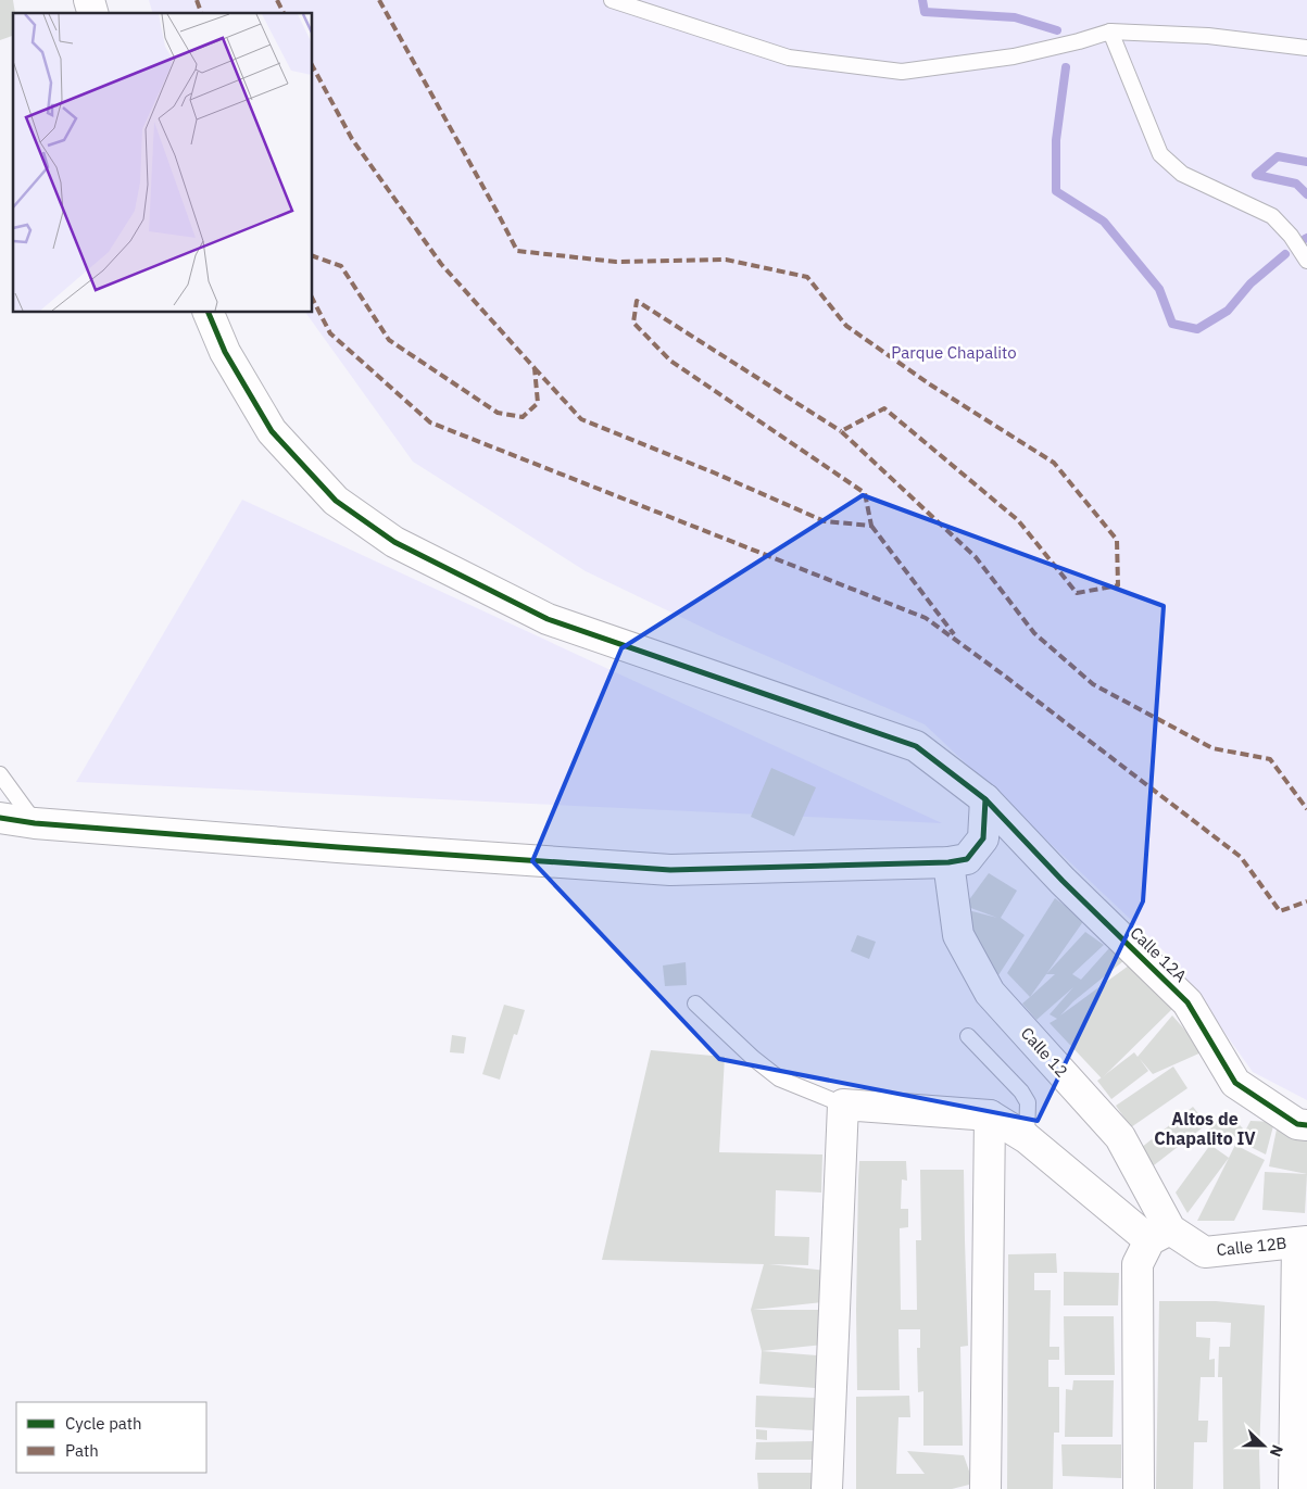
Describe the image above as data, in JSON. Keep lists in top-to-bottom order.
{
  "streets": {
    "street": ["Calle 12A", "Calle 12", "Calle 12B"]
  },
  "crossings": [
    ["Calle 12", "Calle 12B"]
  ],
  "districts": ["Altos de Chapalito IV"],
  "parks": ["Parque Chapalito"],
  "legend": ["Cycle path", "Path"],
  "north": "right"
}
